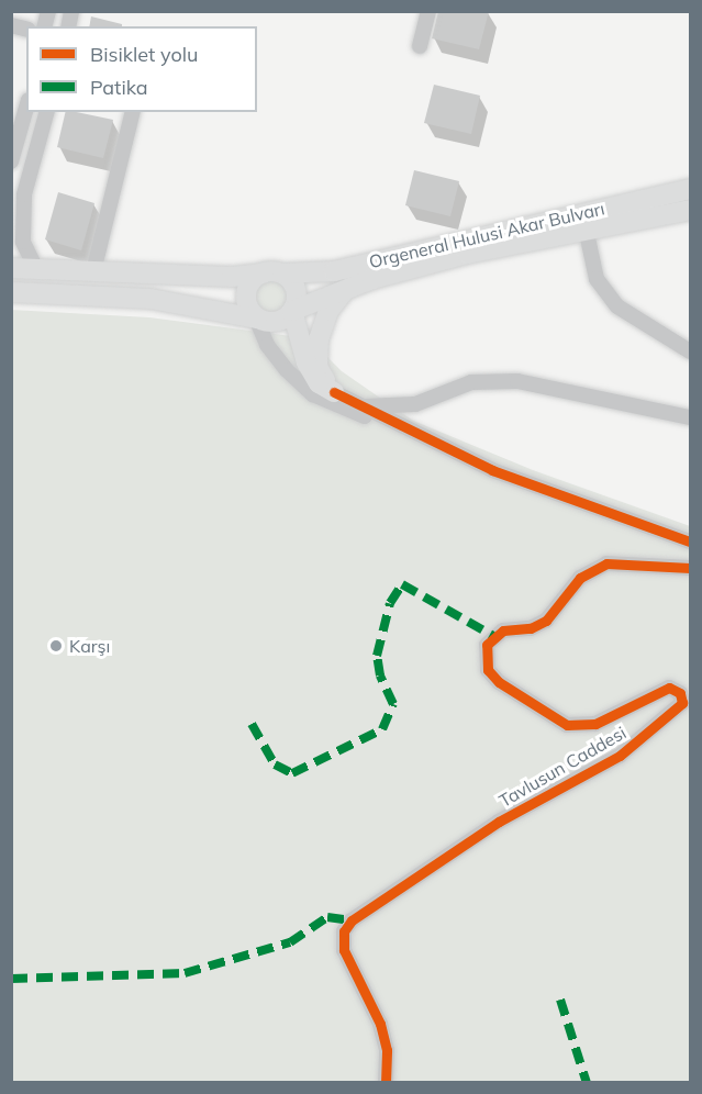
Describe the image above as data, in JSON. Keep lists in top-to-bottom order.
{
  "streets": {
    "main road": ["Orgeneral Hulusi Akar Bulvarı"],
    "street": ["Tavlusun Caddesi"]
  },
  "places": ["Karşı"],
  "legend": ["Bisiklet yolu", "Patika"]
}
